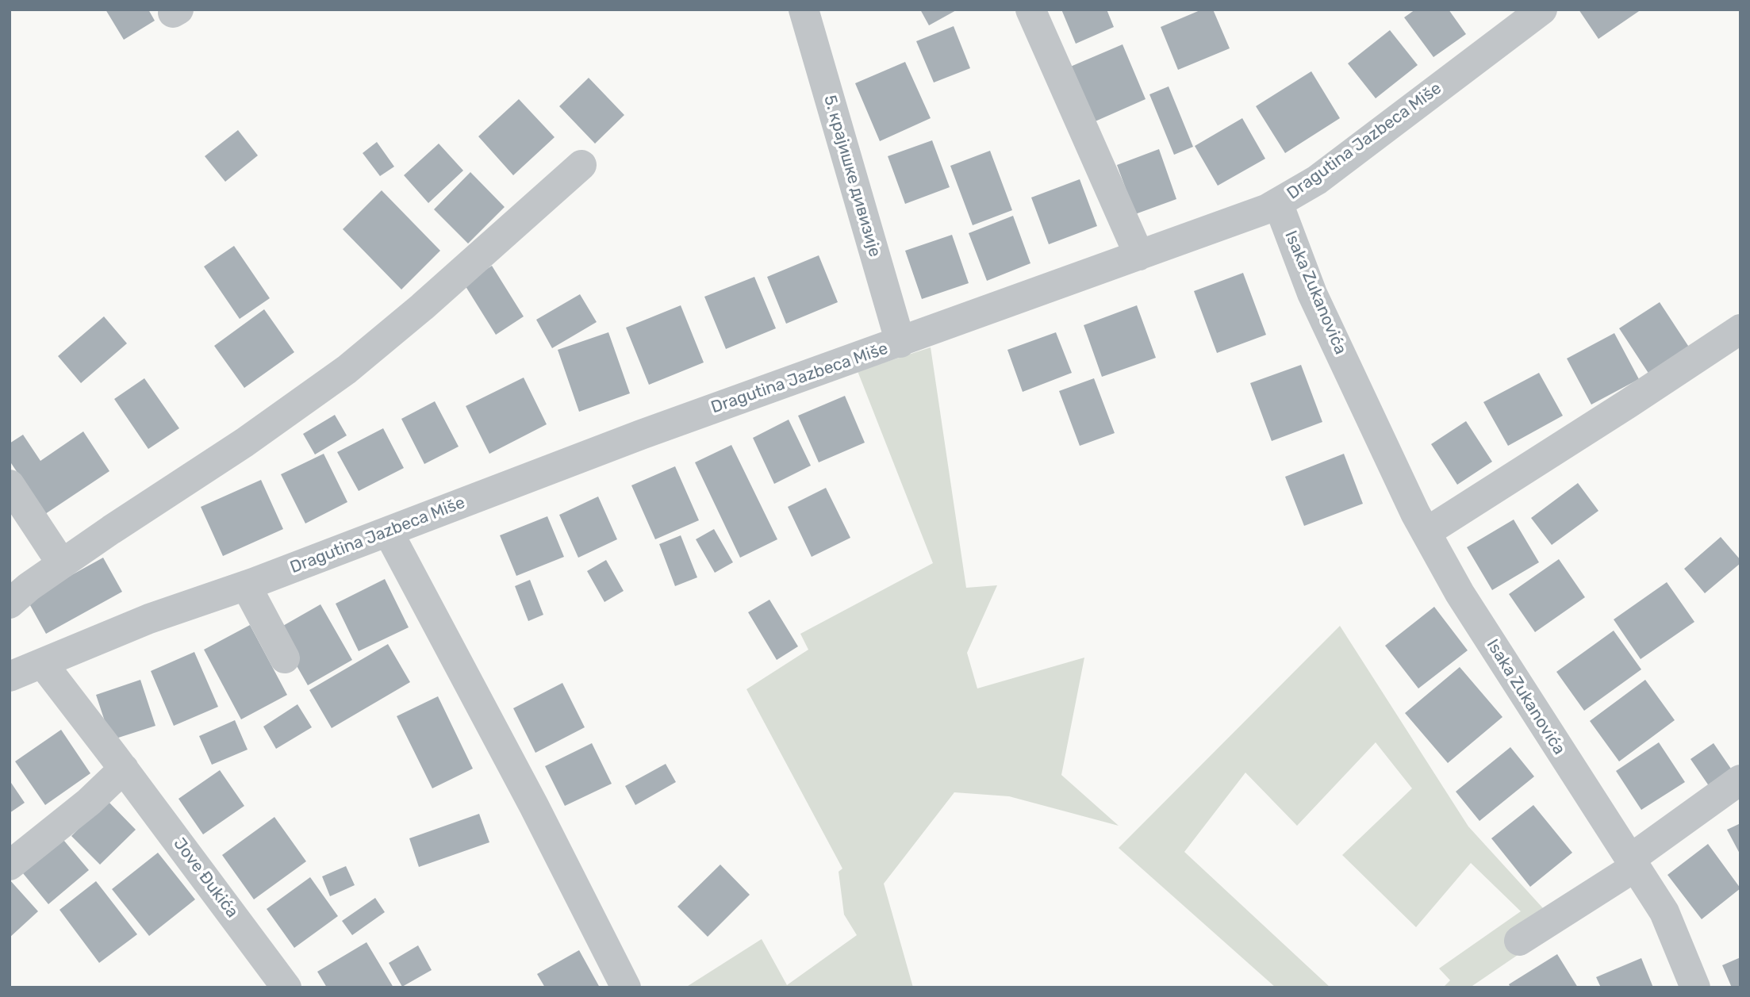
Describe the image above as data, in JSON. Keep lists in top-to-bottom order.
{
  "streets": {
    "street": [
      "Dragutina Jazbeca Miše",
      "5. крајишке дивизије",
      "Isaka Zukanovića",
      "Jove Đukića"
    ]
  },
  "crossings": [
    ["Dragutina Jazbeca Miše", "5. крајишке дивизије"],
    ["Dragutina Jazbeca Miše", "Isaka Zukanovića"],
    ["Dragutina Jazbeca Miše", "Jove Đukića"]
  ]
}
